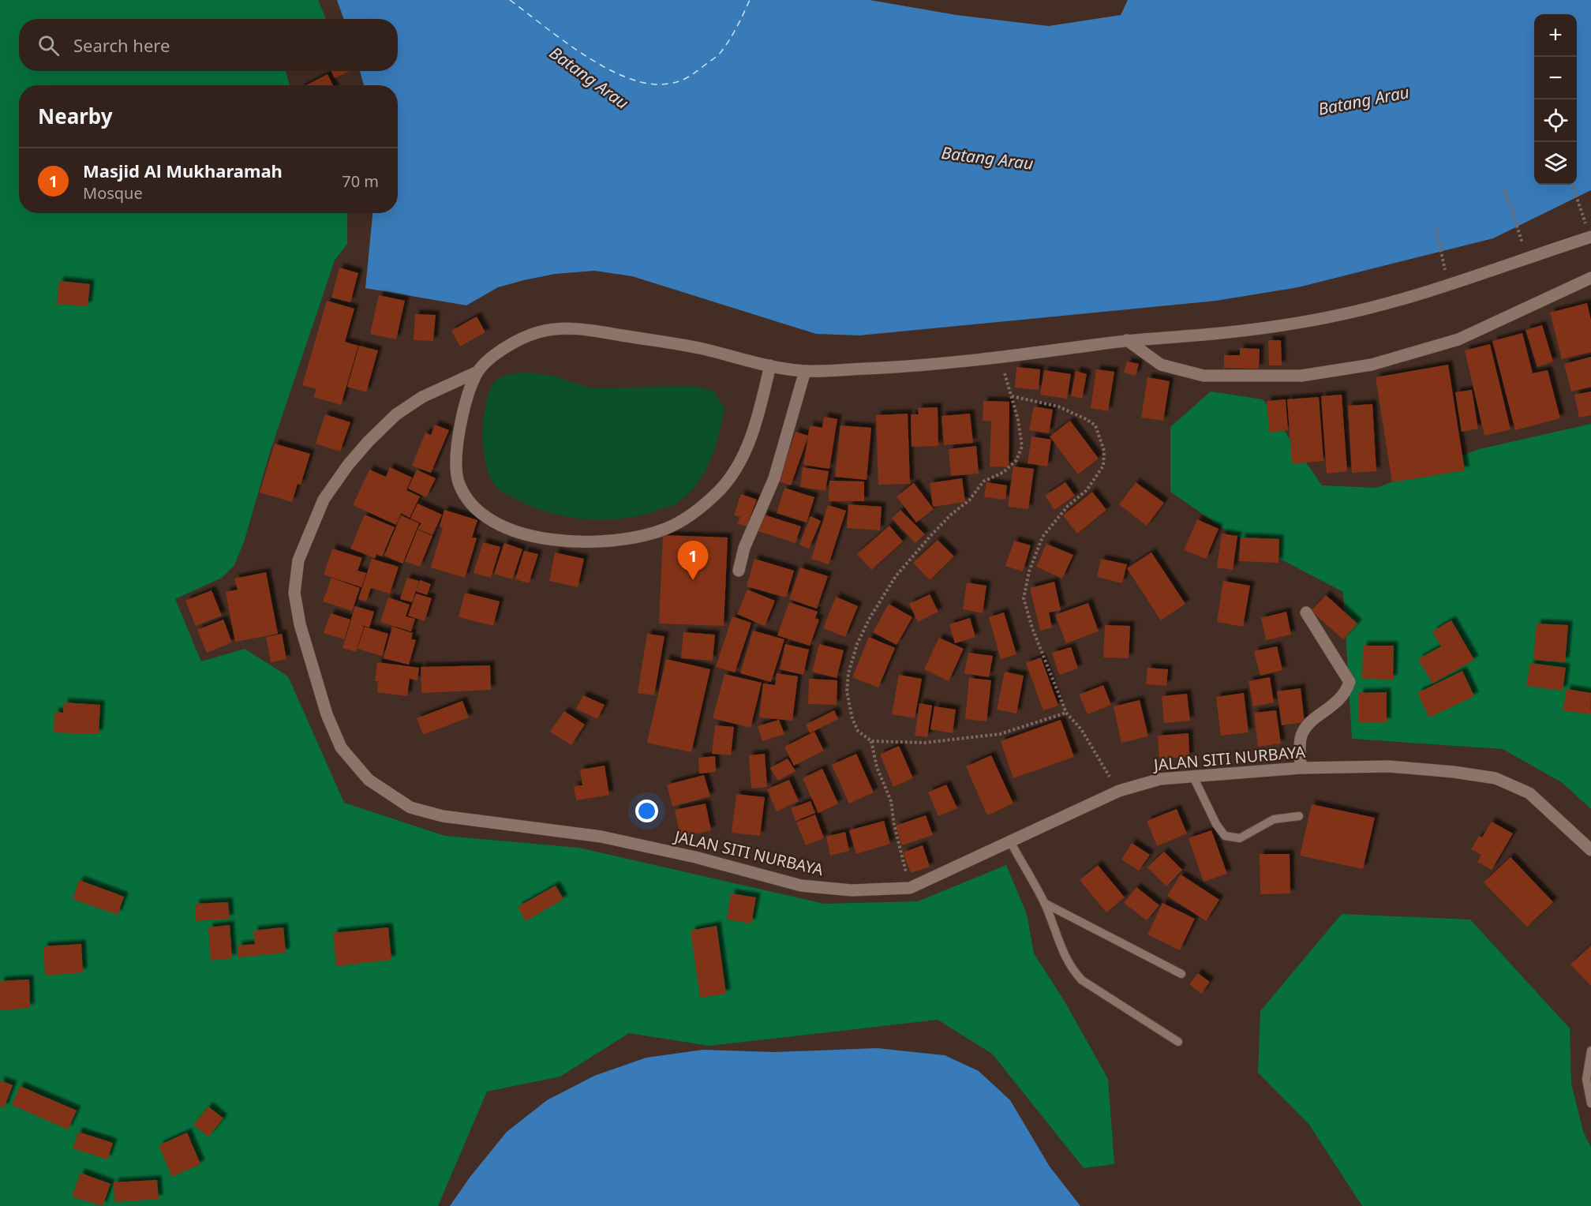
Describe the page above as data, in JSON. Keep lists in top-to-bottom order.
{
  "streets": {
    "street": ["JALAN SITI NURBAYA"]
  },
  "water": ["Batang Arau"],
  "page": {
    "map_buttons": ["+", "−"],
    "search": "Search here",
    "heading": "Nearby",
    "list": [
      {
        "mark": "1",
        "name": "Masjid Al Mukharamah",
        "note": "Mosque",
        "value": "70 m"
      }
    ],
    "pins": "1"
  }
}
